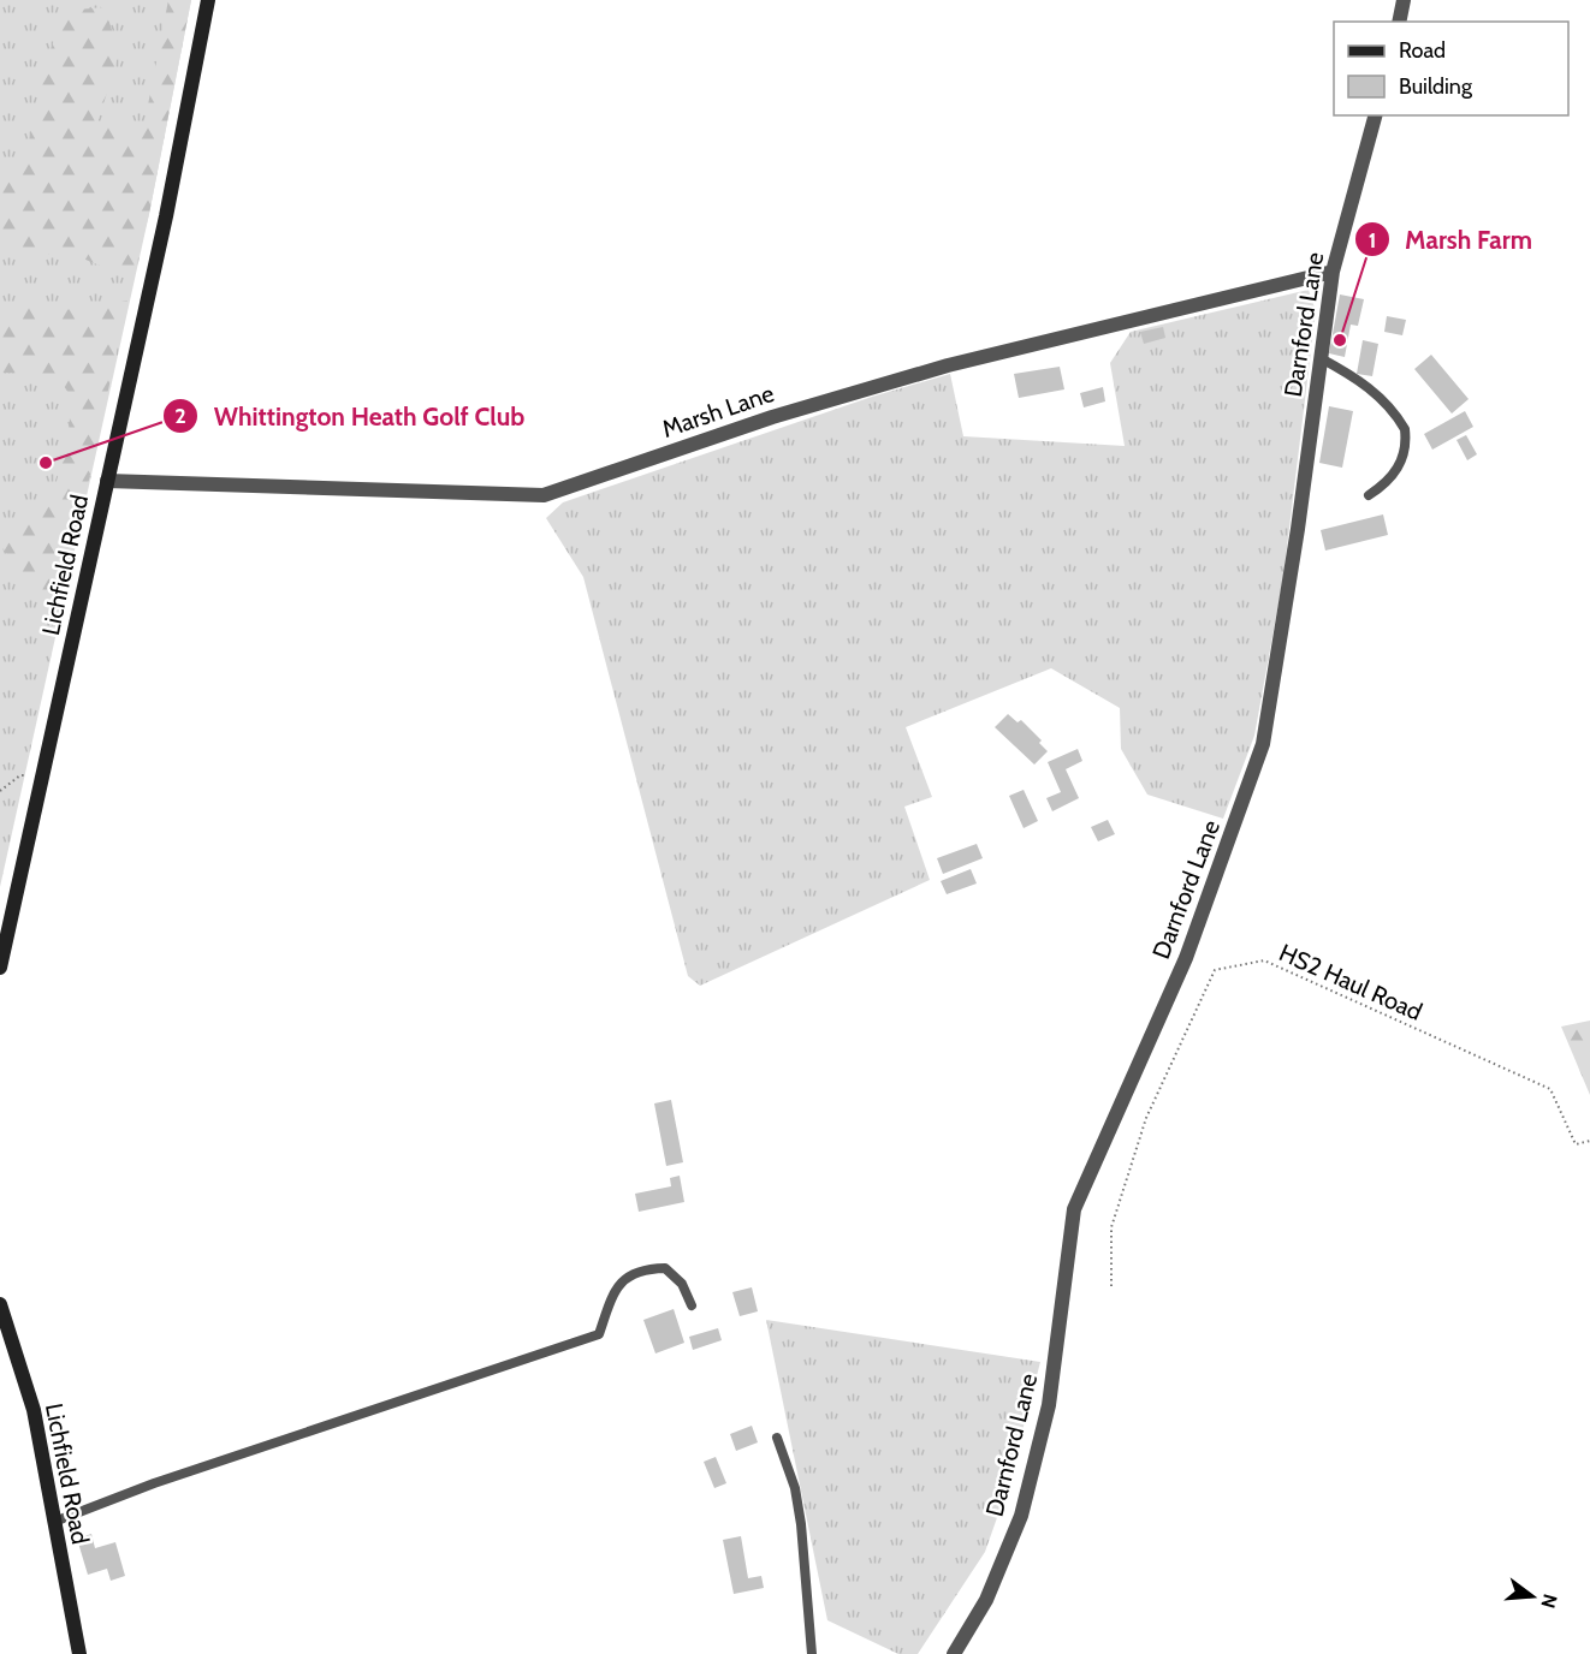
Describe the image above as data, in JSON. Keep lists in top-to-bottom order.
{
  "streets": {
    "street": ["Darnford Lane", "Marsh Lane", "Lichfield Road"],
    "path": ["HS2 Haul Road"]
  },
  "crossings": [
    ["Darnford Lane", "Marsh Lane"],
    ["Marsh Lane", "Lichfield Road"]
  ],
  "places": ["Marsh Farm", "Whittington Heath Golf Club"],
  "legend": ["Road", "Building"],
  "north": "right"
}
